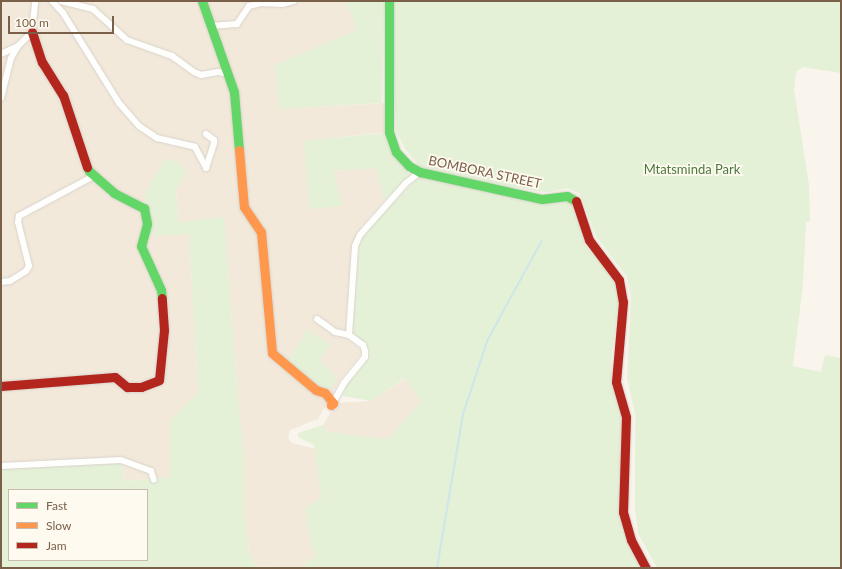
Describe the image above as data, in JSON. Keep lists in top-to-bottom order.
{
  "streets": {
    "street": ["BOMBORA STREET"]
  },
  "parks": ["Mtatsminda Park"],
  "legend": ["Fast", "Slow", "Jam"],
  "scale_bar": "100 m"
}
